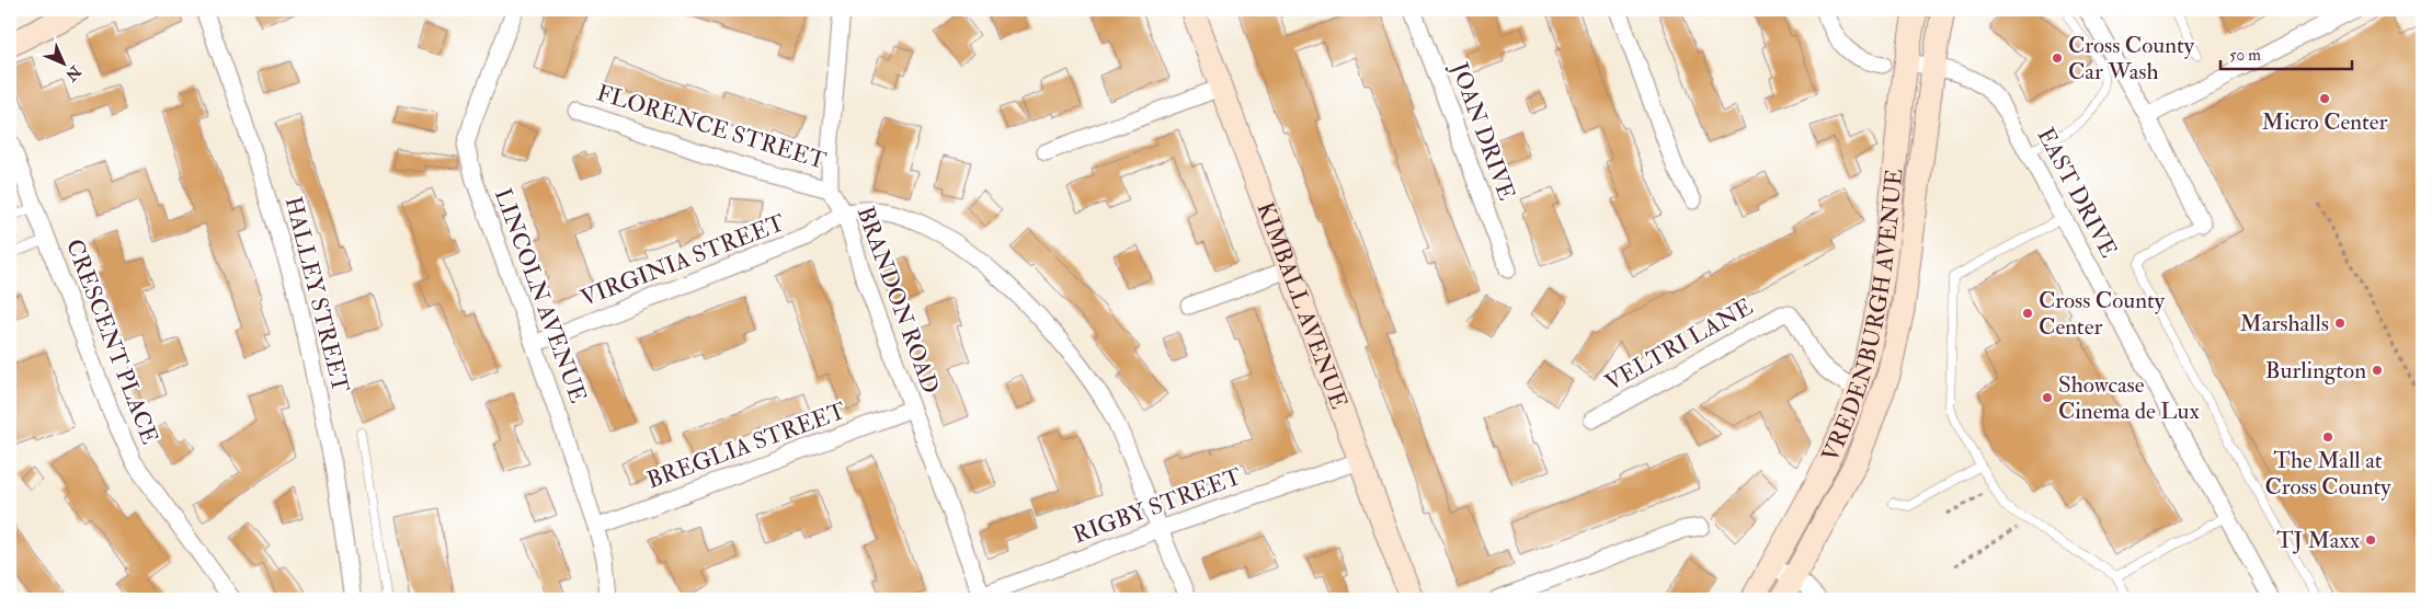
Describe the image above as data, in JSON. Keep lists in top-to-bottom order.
{
  "streets": {
    "street": [
      "FLORENCE STREET",
      "JOAN DRIVE",
      "EAST DRIVE",
      "VIRGINIA STREET",
      "HALLEY STREET",
      "LINCOLN AVENUE",
      "BRANDON ROAD",
      "KIMBALL AVENUE",
      "VREDENBURGH AVENUE",
      "CRESCENT PLACE",
      "VELTRI LANE",
      "BREGLIA STREET",
      "RIGBY STREET"
    ]
  },
  "crossings": [
    ["FLORENCE STREET", "BRANDON ROAD"],
    ["EAST DRIVE", "VREDENBURGH AVENUE"],
    ["VIRGINIA STREET", "LINCOLN AVENUE"],
    ["VIRGINIA STREET", "BRANDON ROAD"],
    ["LINCOLN AVENUE", "BREGLIA STREET"],
    ["BRANDON ROAD", "BREGLIA STREET"],
    ["BRANDON ROAD", "RIGBY STREET"],
    ["KIMBALL AVENUE", "RIGBY STREET"],
    ["VREDENBURGH AVENUE", "VELTRI LANE"]
  ],
  "places": [
    "Cross County Car Wash",
    "Micro Center",
    "Cross County Center",
    "Marshalls",
    "Burlington",
    "Showcase Cinema de Lux",
    "The Mall at Cross County",
    "TJ Maxx"
  ],
  "scale_bar": "50 m",
  "north": "bottom right"
}
